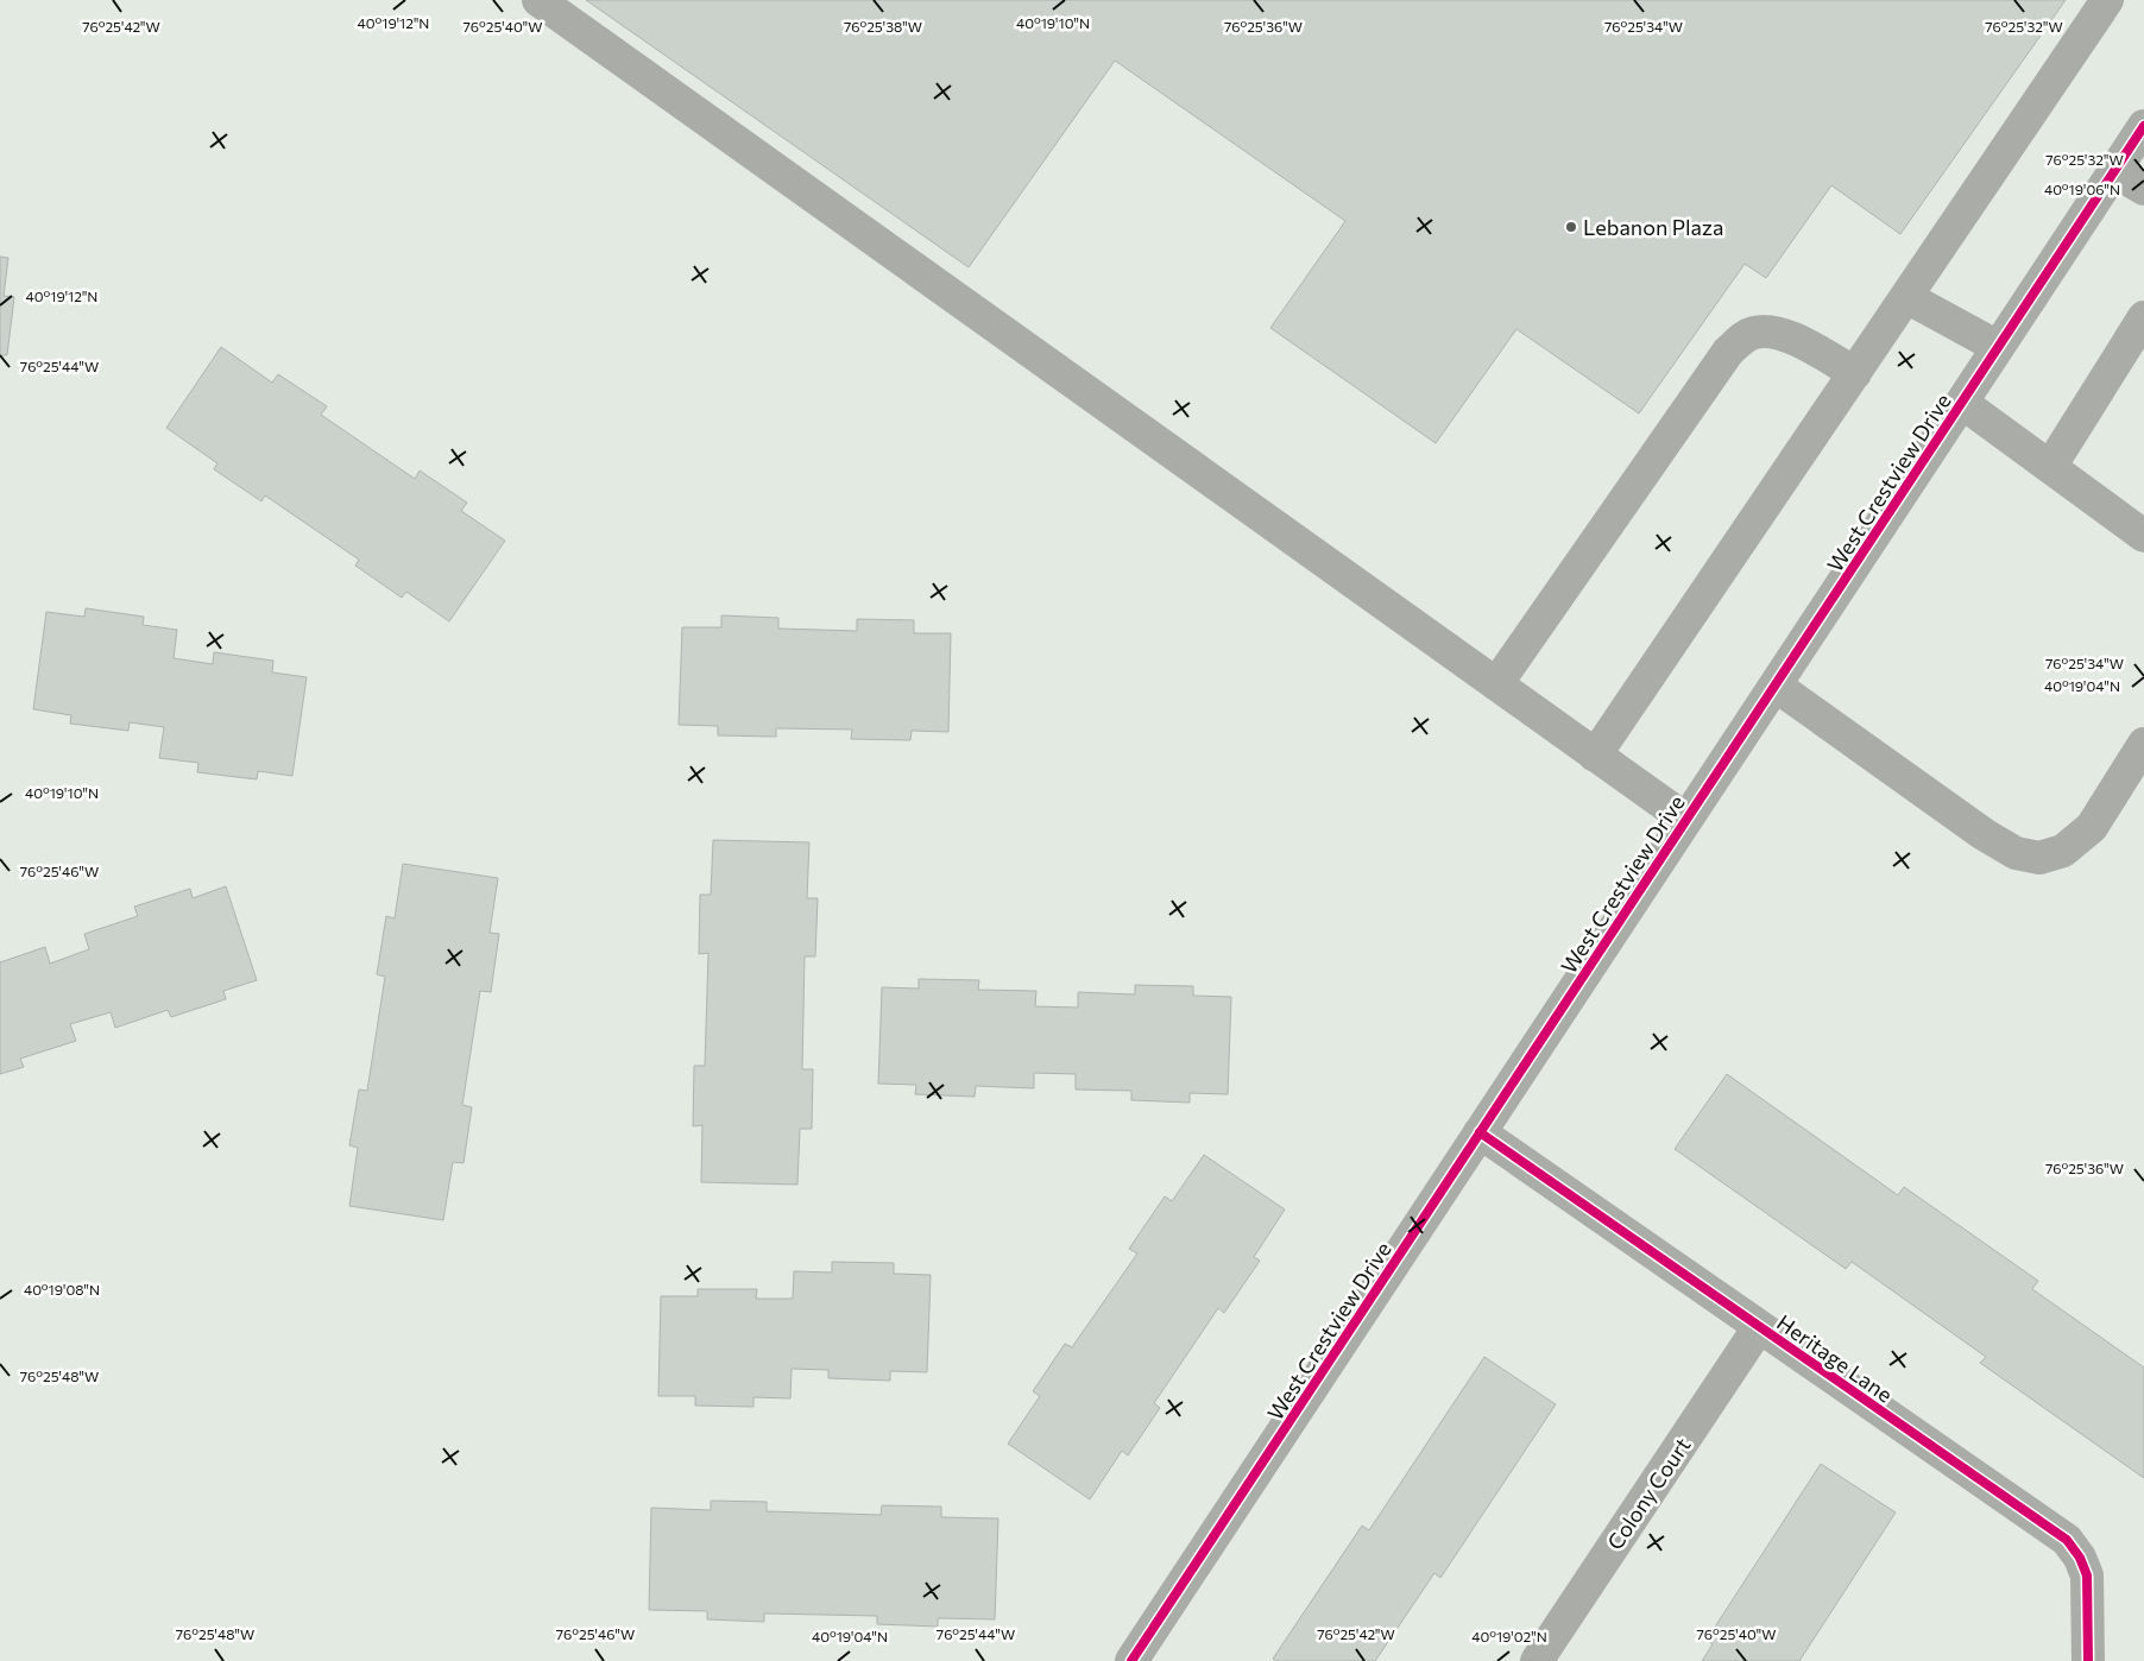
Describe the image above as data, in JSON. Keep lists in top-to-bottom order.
{
  "streets": {
    "street": ["West Crestview Drive", "Heritage Lane", "Colony Court"]
  },
  "crossings": [
    ["West Crestview Drive", "Heritage Lane"],
    ["Heritage Lane", "Colony Court"]
  ],
  "places": ["Lebanon Plaza"],
  "coordinates": [
    "40°19'12\"N",
    "40°19'10\"N",
    "76°25'42\"W",
    "76°25'40\"W",
    "76°25'38\"W",
    "76°25'36\"W",
    "76°25'34\"W",
    "76°25'32\"W",
    "40°19'06\"N",
    "76°25'44\"W",
    "40°19'04\"N",
    "76°25'46\"W",
    "40°19'08\"N",
    "76°25'48\"W",
    "40°19'02\"N"
  ]
}
